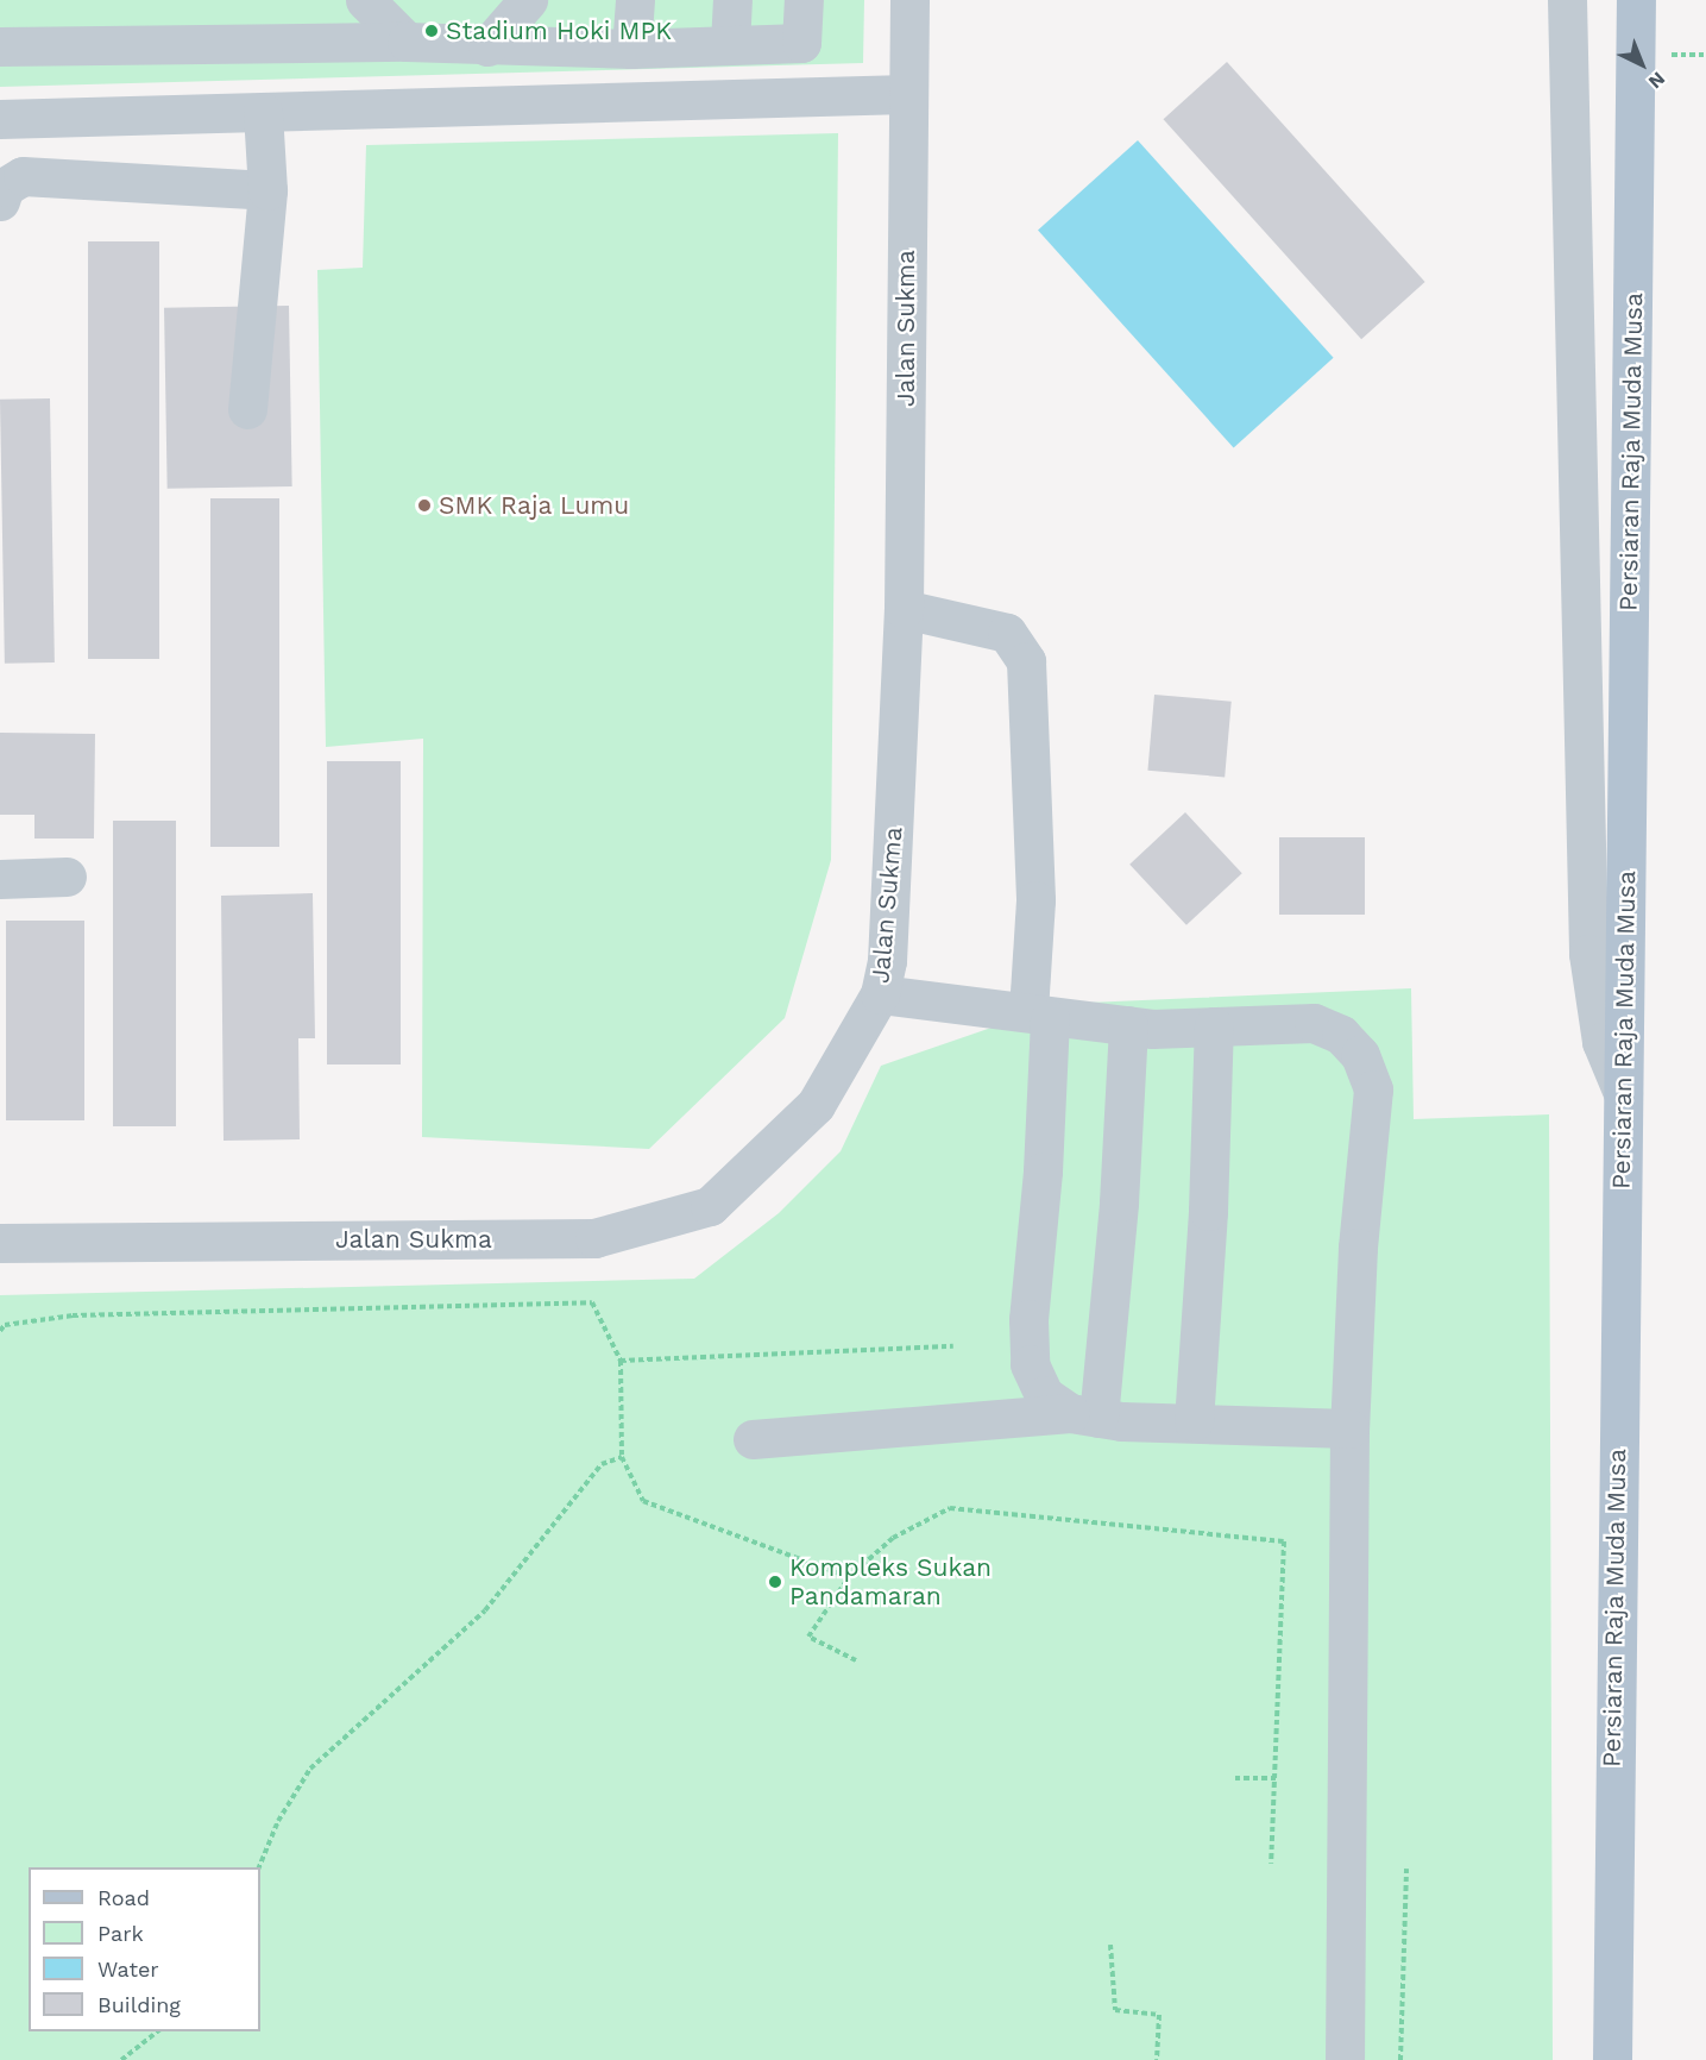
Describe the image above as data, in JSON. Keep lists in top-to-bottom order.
{
  "streets": {
    "main road": ["Persiaran Raja Muda Musa"],
    "street": ["Jalan Sukma"]
  },
  "places": ["Stadium Hoki MPK", "SMK Raja Lumu", "Kompleks Sukan Pandamaran"],
  "legend": [
    "Road",
    "Park",
    "Water",
    "Building"
  ],
  "north": "bottom right"
}
